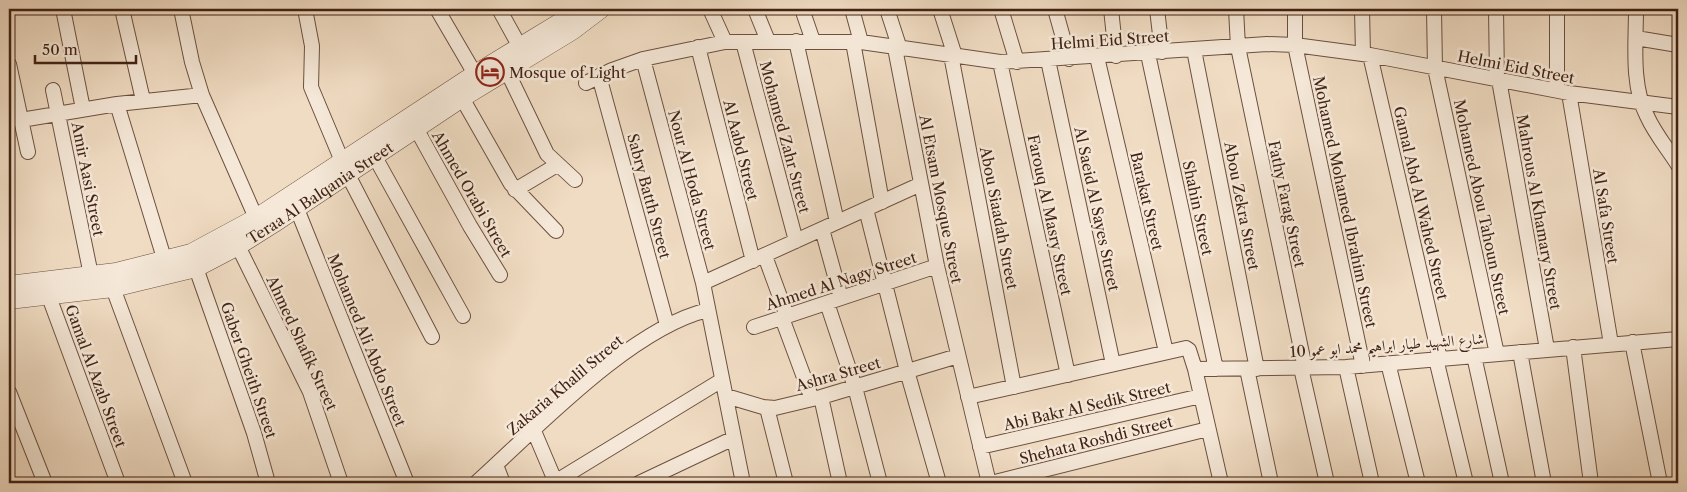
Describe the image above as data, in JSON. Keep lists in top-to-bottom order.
{
  "streets": {
    "street": [
      "Helmi Eid Street",
      "Mohamed Zahr Street",
      "Al Aabd Street",
      "Amir Aasi Street",
      "Nour Al Hoda Street",
      "Teraa Al Balqania Street",
      "Ahmed Orabi Street",
      "Sabry Batth Street",
      "Al Etsam Mosque Street",
      "Barakat Street",
      "Mohamed Mohamed Ibrahim Street",
      "Gamal Abd Al Wahed Street",
      "Fathy Farag Street",
      "Abou Zekra Street",
      "Mohamed Abou Tahoun Street",
      "Shahin Street",
      "Al Saeid Al Sayes Street",
      "Mahrous Al Khamary Street",
      "Farouq Al Masry Street",
      "Al Safa Street",
      "Abou Siaadah Street",
      "Ahmed Al Nagy Street",
      "Mohamed Ali Abdo Street",
      "Ahmed Shafik Street",
      "شارع الشهيد طيار ابراهيم محمد ابو عمو 10",
      "Gaber Gheith Street",
      "Ashra Street",
      "Gamal Al Azab Street",
      "Zakaria Khalil Street",
      "Abi Bakr Al Sedik Street",
      "Shehata Roshdi Street"
    ]
  },
  "crossings": [
    ["Helmi Eid Street", "Mohamed Zahr Street"],
    ["Helmi Eid Street", "Al Aabd Street"],
    ["Helmi Eid Street", "Nour Al Hoda Street"],
    ["Helmi Eid Street", "Sabry Batth Street"],
    ["Helmi Eid Street", "Al Etsam Mosque Street"],
    ["Helmi Eid Street", "Barakat Street"],
    ["Helmi Eid Street", "Mohamed Mohamed Ibrahim Street"],
    ["Helmi Eid Street", "Gamal Abd Al Wahed Street"],
    ["Helmi Eid Street", "Fathy Farag Street"],
    ["Helmi Eid Street", "Abou Zekra Street"],
    ["Helmi Eid Street", "Mohamed Abou Tahoun Street"],
    ["Helmi Eid Street", "Shahin Street"],
    ["Helmi Eid Street", "Al Saeid Al Sayes Street"],
    ["Helmi Eid Street", "Mahrous Al Khamary Street"],
    ["Helmi Eid Street", "Farouq Al Masry Street"],
    ["Helmi Eid Street", "Al Safa Street"],
    ["Helmi Eid Street", "Abou Siaadah Street"],
    ["Al Aabd Street", "Ahmed Al Nagy Street"],
    ["Al Aabd Street", "Ashra Street"],
    ["Amir Aasi Street", "Teraa Al Balqania Street"],
    ["Nour Al Hoda Street", "Ashra Street"],
    ["Nour Al Hoda Street", "Zakaria Khalil Street"],
    ["Teraa Al Balqania Street", "Ahmed Orabi Street"],
    ["Teraa Al Balqania Street", "Mohamed Ali Abdo Street"],
    ["Teraa Al Balqania Street", "Ahmed Shafik Street"],
    ["Teraa Al Balqania Street", "Gaber Gheith Street"],
    ["Teraa Al Balqania Street", "Gamal Al Azab Street"],
    ["Sabry Batth Street", "Zakaria Khalil Street"],
    ["Al Etsam Mosque Street", "Ahmed Al Nagy Street"],
    ["Al Etsam Mosque Street", "Ashra Street"],
    ["Al Etsam Mosque Street", "Abi Bakr Al Sedik Street"],
    ["Al Etsam Mosque Street", "Shehata Roshdi Street"],
    ["Mohamed Mohamed Ibrahim Street", "شارع الشهيد طيار ابراهيم محمد ابو عمو 10"],
    ["Gamal Abd Al Wahed Street", "شارع الشهيد طيار ابراهيم محمد ابو عمو 10"],
    ["Fathy Farag Street", "شارع الشهيد طيار ابراهيم محمد ابو عمو 10"],
    ["Abou Zekra Street", "شارع الشهيد طيار ابراهيم محمد ابو عمو 10"],
    ["Mohamed Abou Tahoun Street", "شارع الشهيد طيار ابراهيم محمد ابو عمو 10"],
    ["Shahin Street", "شارع الشهيد طيار ابراهيم محمد ابو عمو 10"],
    ["Mahrous Al Khamary Street", "شارع الشهيد طيار ابراهيم محمد ابو عمو 10"],
    ["Al Safa Street", "شارع الشهيد طيار ابراهيم محمد ابو عمو 10"]
  ],
  "places": {
    "hotel": ["Mosque of Light"]
  },
  "scale_bar": "50 m"
}
